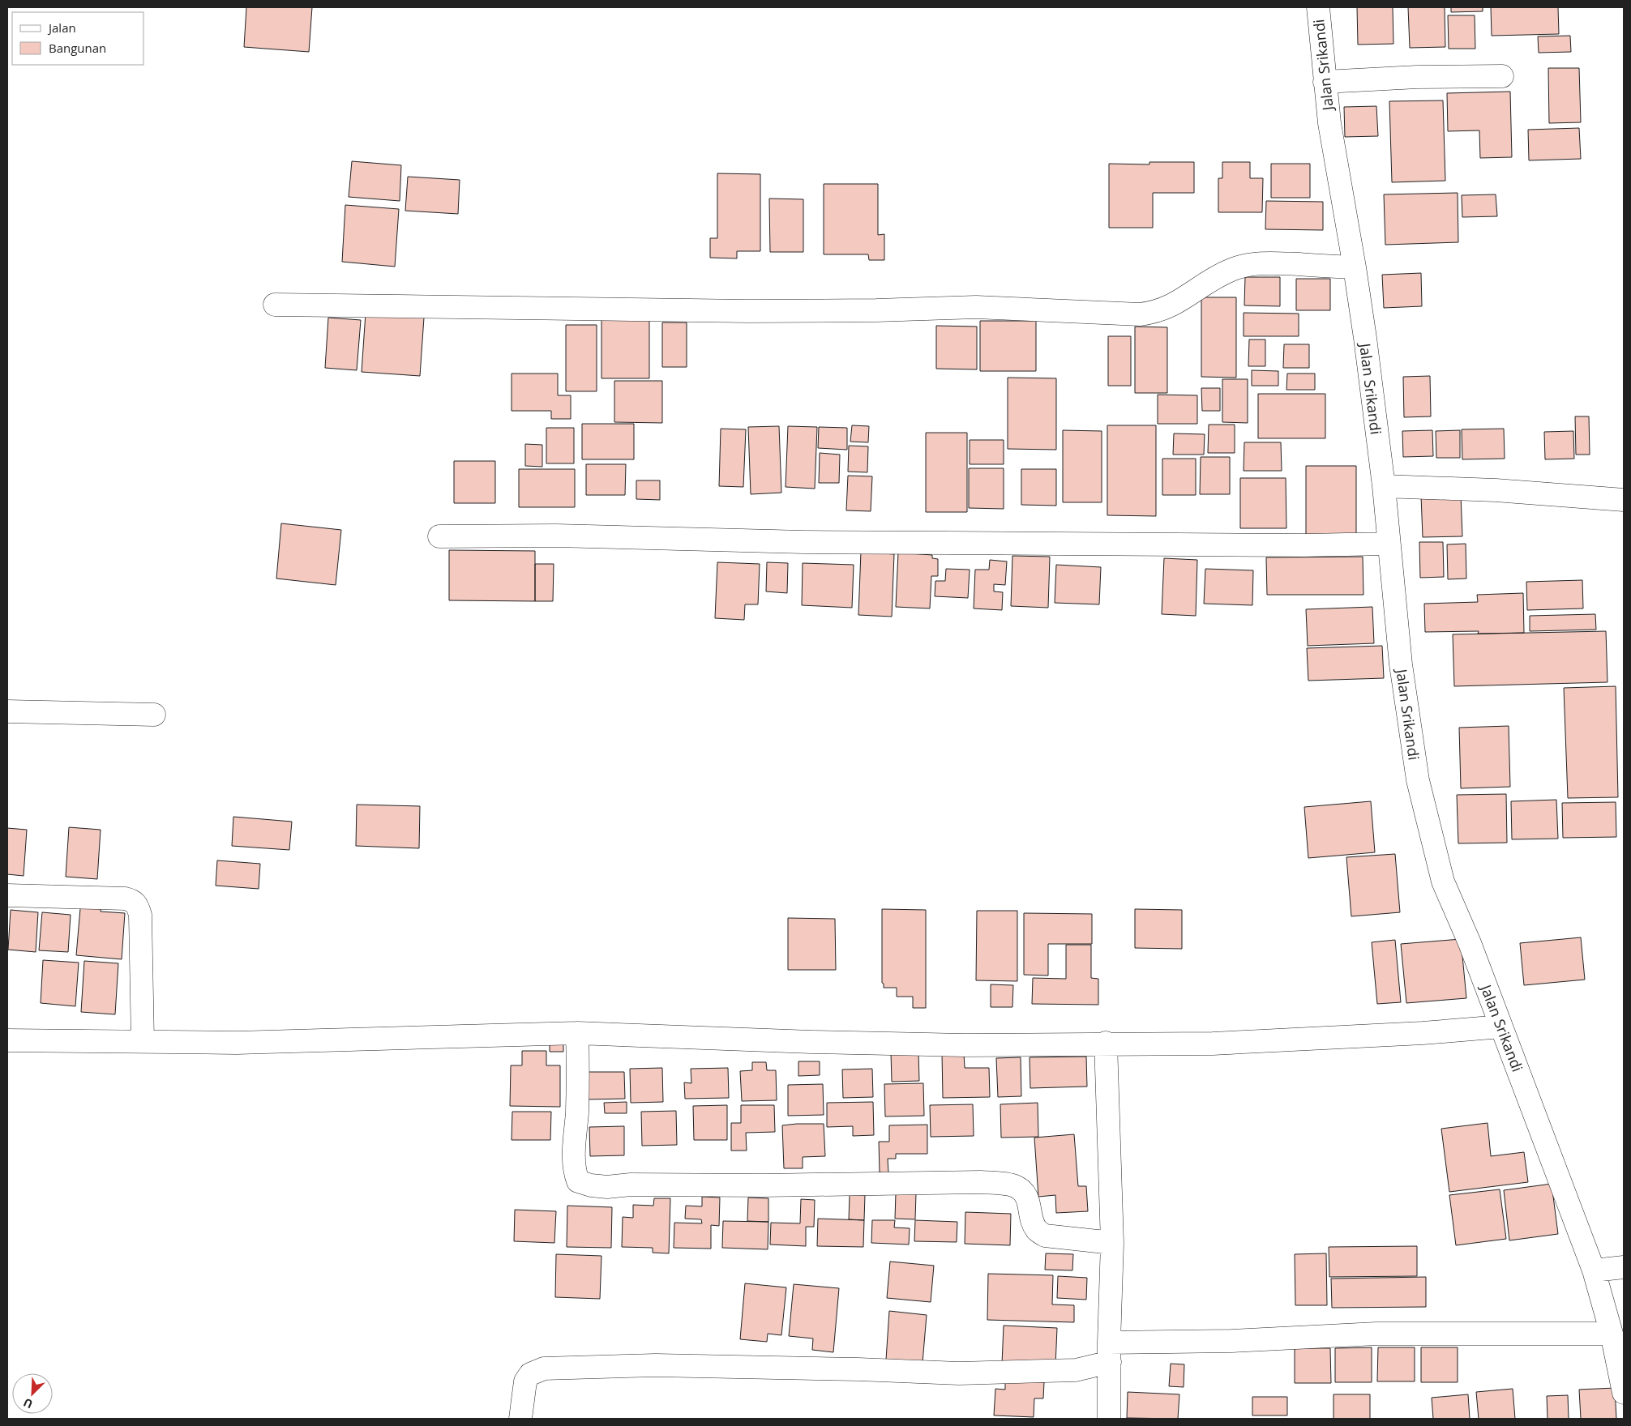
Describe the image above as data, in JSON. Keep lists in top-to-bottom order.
{
  "streets": {
    "street": ["Jalan Srikandi"]
  },
  "legend": ["Jalan", "Bangunan"],
  "north": "bottom left"
}
